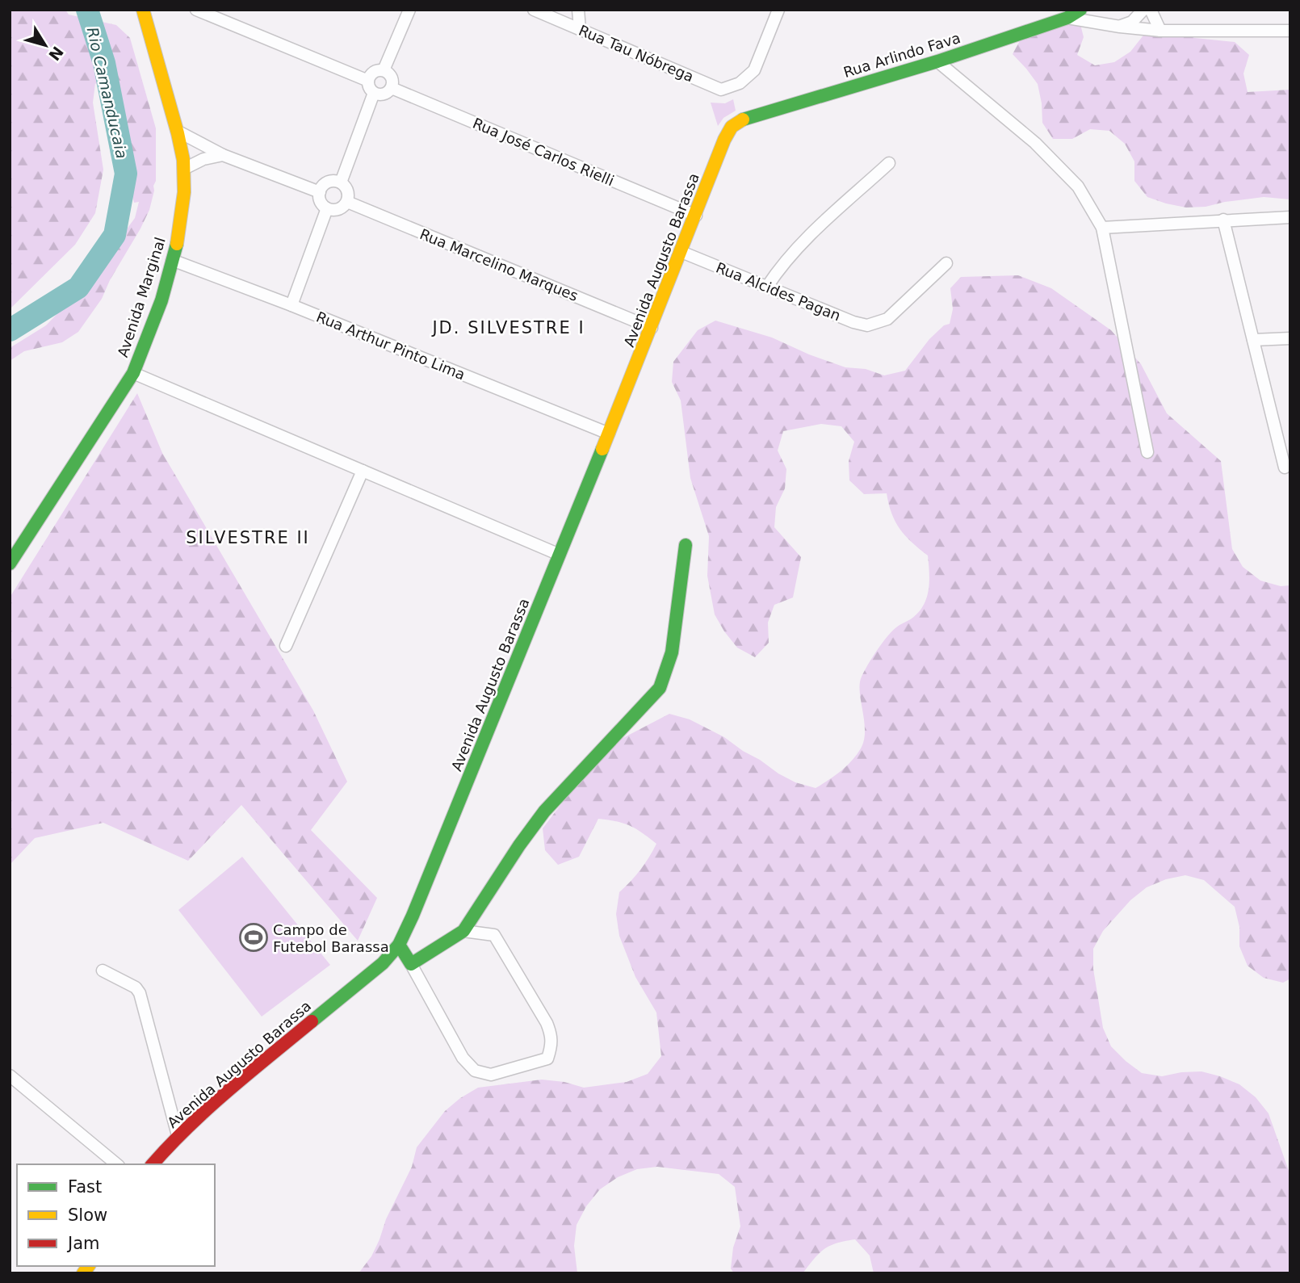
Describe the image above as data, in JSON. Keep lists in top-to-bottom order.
{
  "streets": {
    "street": [
      "Rua Tau Nóbrega",
      "Rua Arlindo Fava",
      "Rua José Carlos Rielli",
      "Avenida Augusto Barassa",
      "Rua Marcelino Marques",
      "Rua Alcides Pagan",
      "Avenida Marginal",
      "Rua Arthur Pinto Lima"
    ]
  },
  "crossings": [
    ["Rua Arlindo Fava", "Avenida Augusto Barassa"],
    ["Rua José Carlos Rielli", "Avenida Augusto Barassa"],
    ["Avenida Augusto Barassa", "Rua Marcelino Marques"],
    ["Avenida Augusto Barassa", "Rua Alcides Pagan"],
    ["Avenida Augusto Barassa", "Rua Arthur Pinto Lima"],
    ["Avenida Marginal", "Rua Arthur Pinto Lima"]
  ],
  "districts": ["JD. SILVESTRE I", "SILVESTRE II"],
  "water": ["Rio Camanducaia"],
  "places": {
    "sports": ["Campo de Futebol Barassa"]
  },
  "legend": ["Fast", "Slow", "Jam"],
  "north": "bottom right"
}
